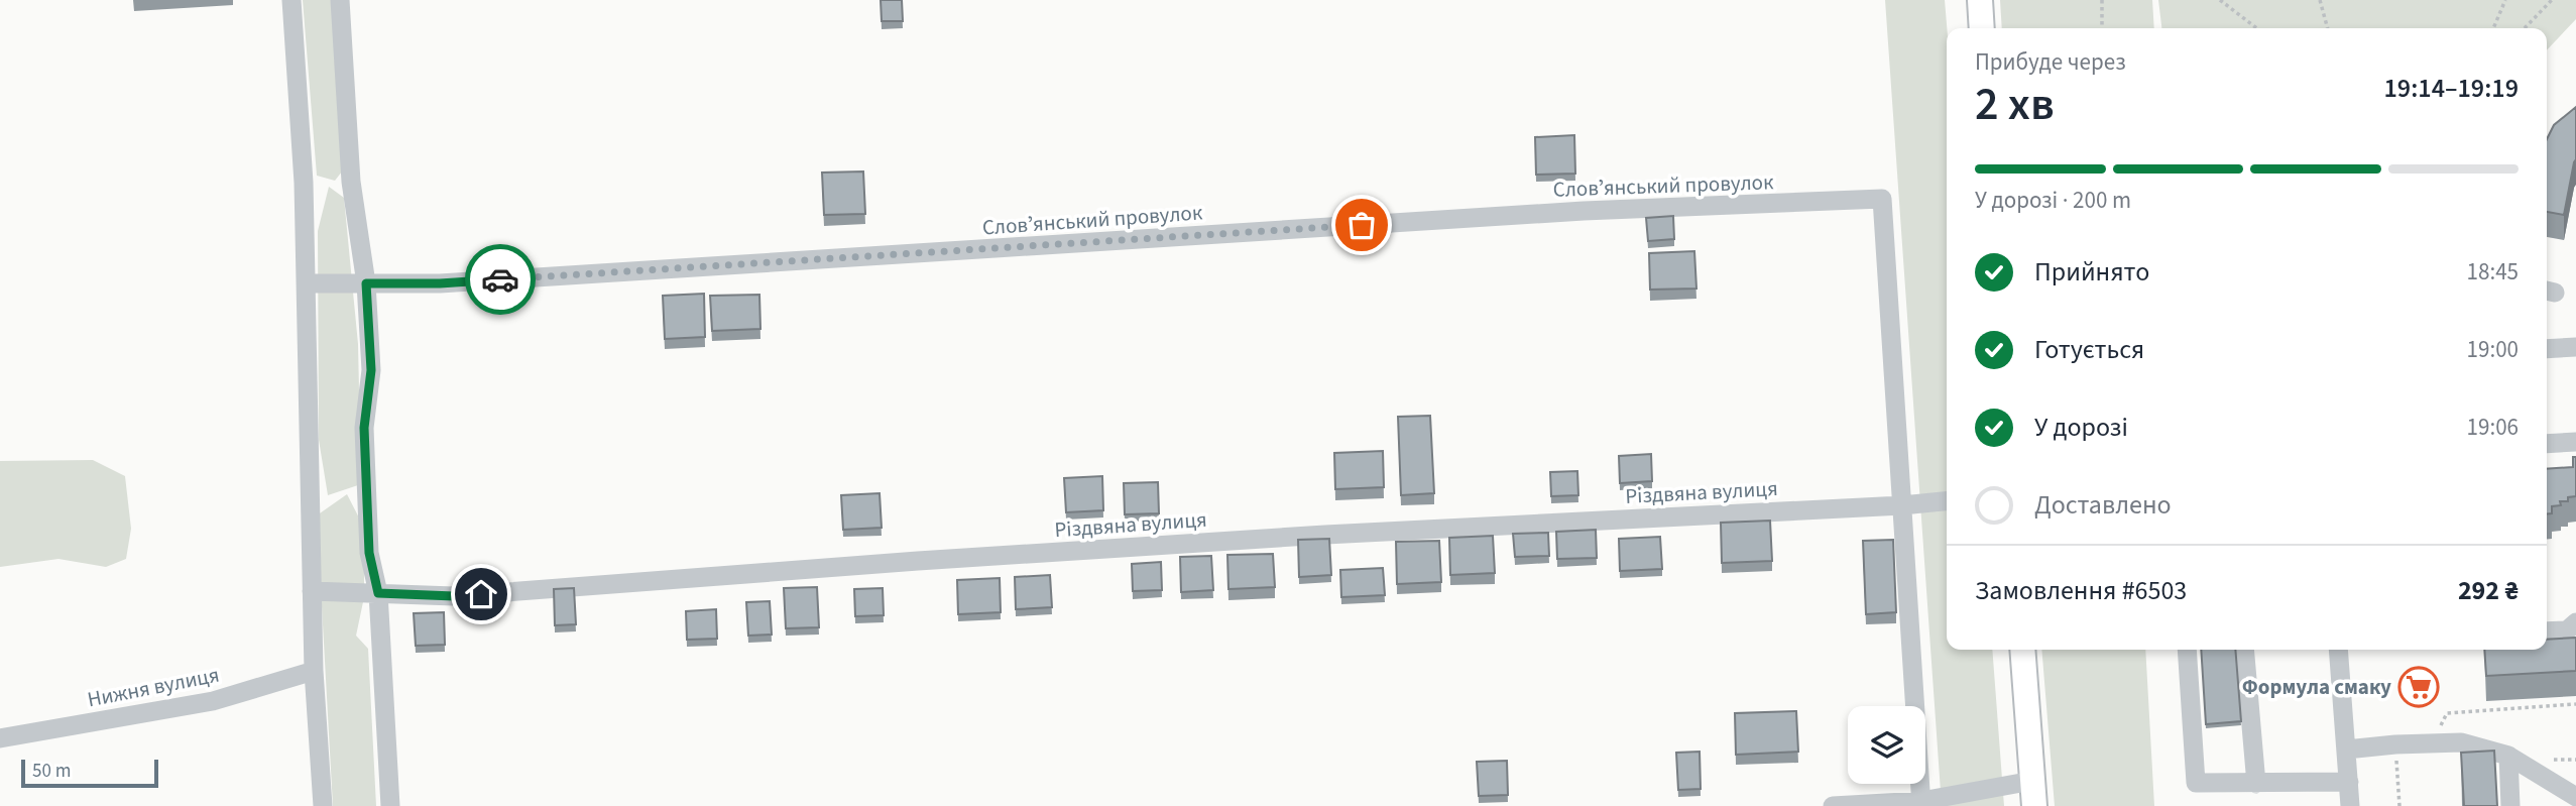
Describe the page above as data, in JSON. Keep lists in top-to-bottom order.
{
  "streets": {
    "street": ["Словʼянський провулок", "Різдвяна вулиця", "Нижня вулиця"]
  },
  "crossings": [
    ["Словʼянський провулок", "Різдвяна вулиця"]
  ],
  "places": {
    "supermarket": ["Формула смаку"]
  },
  "scale_bar": "50 m",
  "page": {
    "heading": ["2 хв", "Прибуде через", "19:14–19:19"],
    "panel": ["Замовлення #6503", "292 ₴"],
    "bar": "У дорозі · 200 m",
    "list": [
      ["Прийнято", "18:45"],
      ["Готується", "19:00"],
      ["У дорозі", "19:06"],
      "Доставлено"
    ],
    "scale": "50 m"
  }
}
